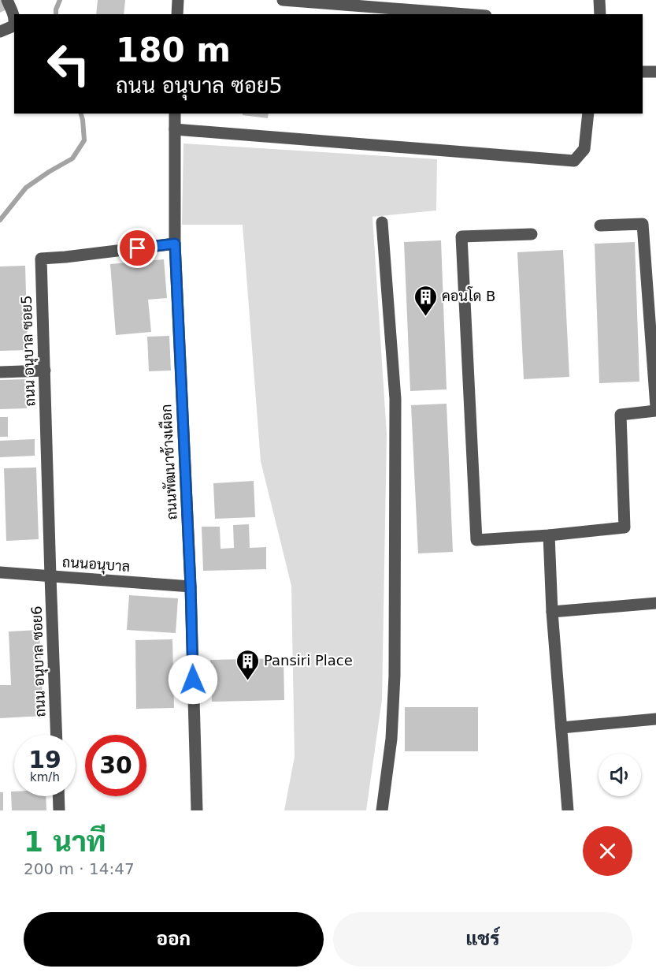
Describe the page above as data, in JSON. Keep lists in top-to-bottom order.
{
  "streets": {
    "street": [
      "ถนน อนุบาล ซอย5",
      "ถนนพัฒนาช้างเผือก",
      "ถนนอนุบาล",
      "ถนน อนุบาล ซอย6"
    ]
  },
  "crossings": [
    ["ถนน อนุบาล ซอย5", "ถนนพัฒนาช้างเผือก"],
    ["ถนน อนุบาล ซอย5", "ถนนอนุบาล"],
    ["ถนน อนุบาล ซอย5", "ถนน อนุบาล ซอย6"],
    ["ถนนพัฒนาช้างเผือก", "ถนนอนุบาล"],
    ["ถนนอนุบาล", "ถนน อนุบาล ซอย6"]
  ],
  "places": {
    "building": ["คอนโด B", "Pansiri Place"]
  },
  "page": {
    "turn": ["180 m", "ถนน อนุบาล ซอย5"],
    "speed": "19 km/h",
    "limit": "30",
    "heading": ["1 นาที", "200 m · 14:47"],
    "buttons": ["ออก", "แชร์"]
  }
}
